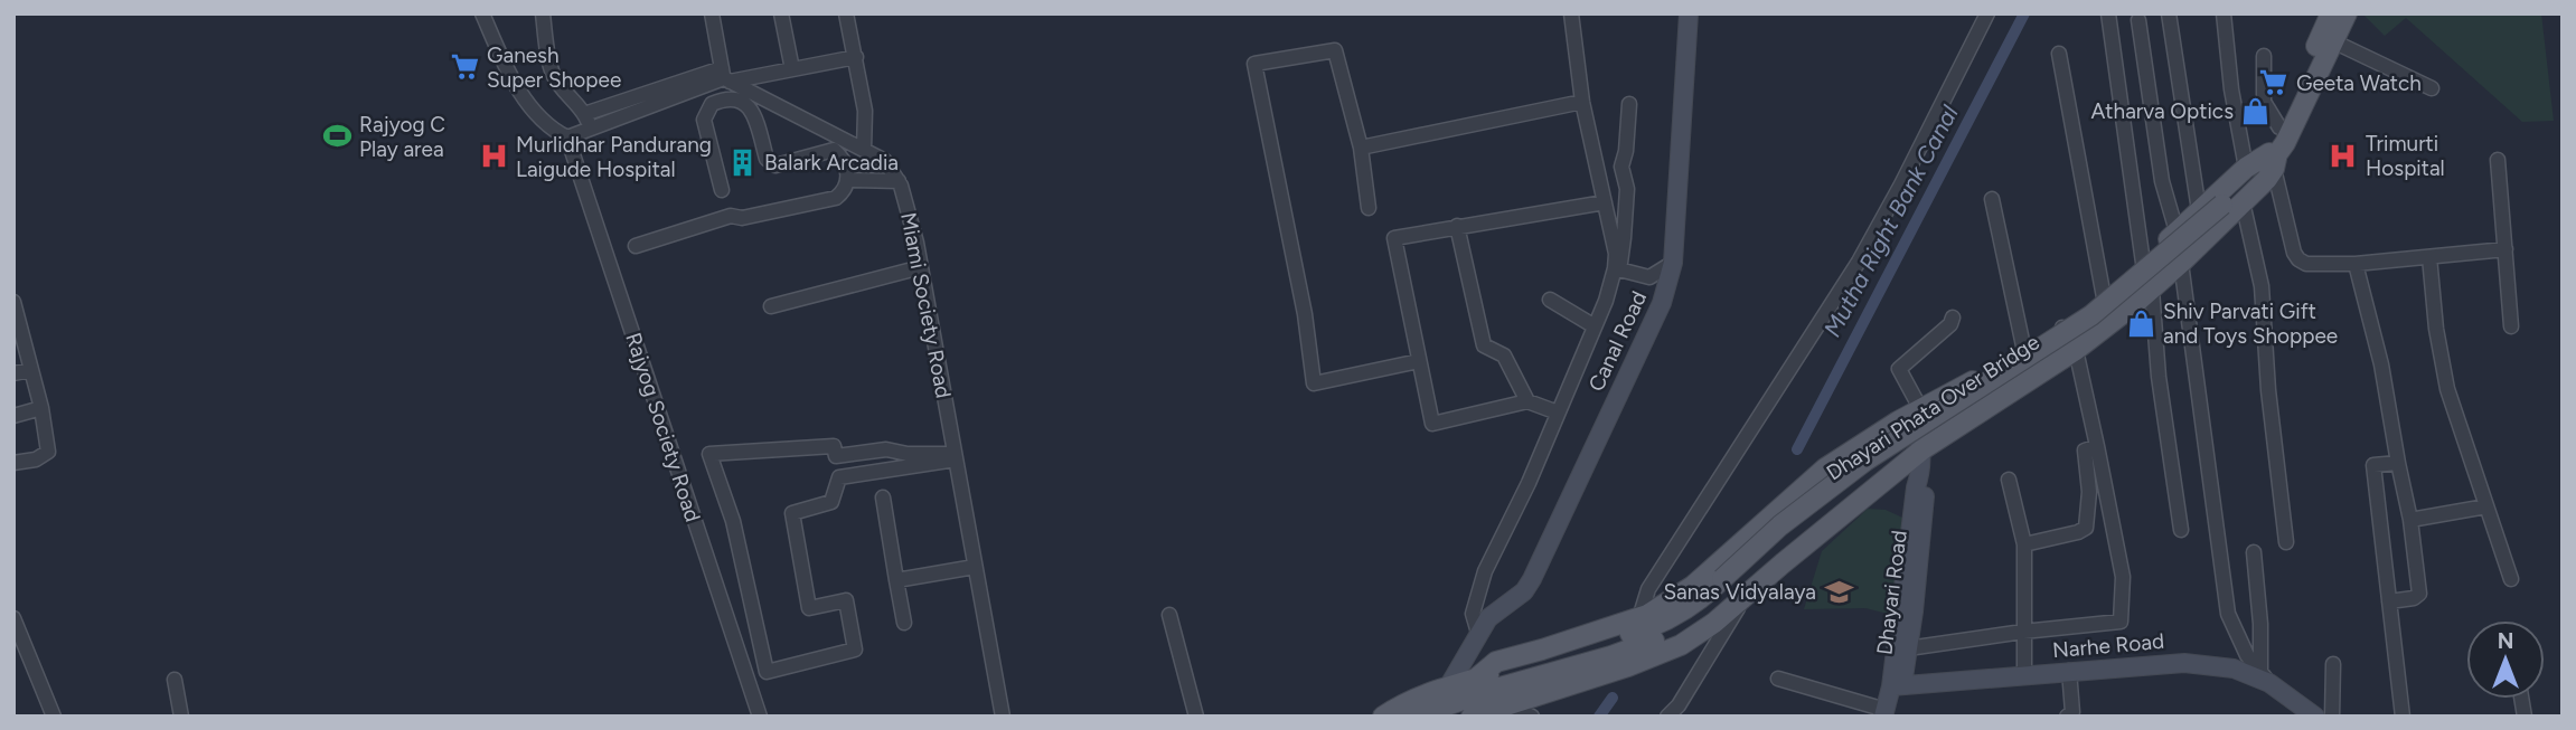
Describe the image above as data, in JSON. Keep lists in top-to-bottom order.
{
  "streets": {
    "main road": ["Dhayari Phata Over Bridge"],
    "street": [
      "Miami Society Road",
      "Canal Road",
      "Rajyog Society Road",
      "Dhayari Road",
      "Narhe Road"
    ]
  },
  "crossings": [
    ["Canal Road", "Dhayari Phata Over Bridge"],
    ["Dhayari Road", "Narhe Road"]
  ],
  "water": ["Mutha Right Bank Canal"],
  "places": {
    "supermarket": ["Ganesh Super Shopee", "Geeta Watch"],
    "shop": ["Atharva Optics", "Shiv Parvati Gift and Toys Shoppee"],
    "sports": ["Rajyog C Play area"],
    "hospital": ["Trimurti Hospital", "Murlidhar Pandurang Laigude Hospital"],
    "building": ["Balark Arcadia"],
    "school or university": ["Sanas Vidyalaya"]
  },
  "north": "top"
}
